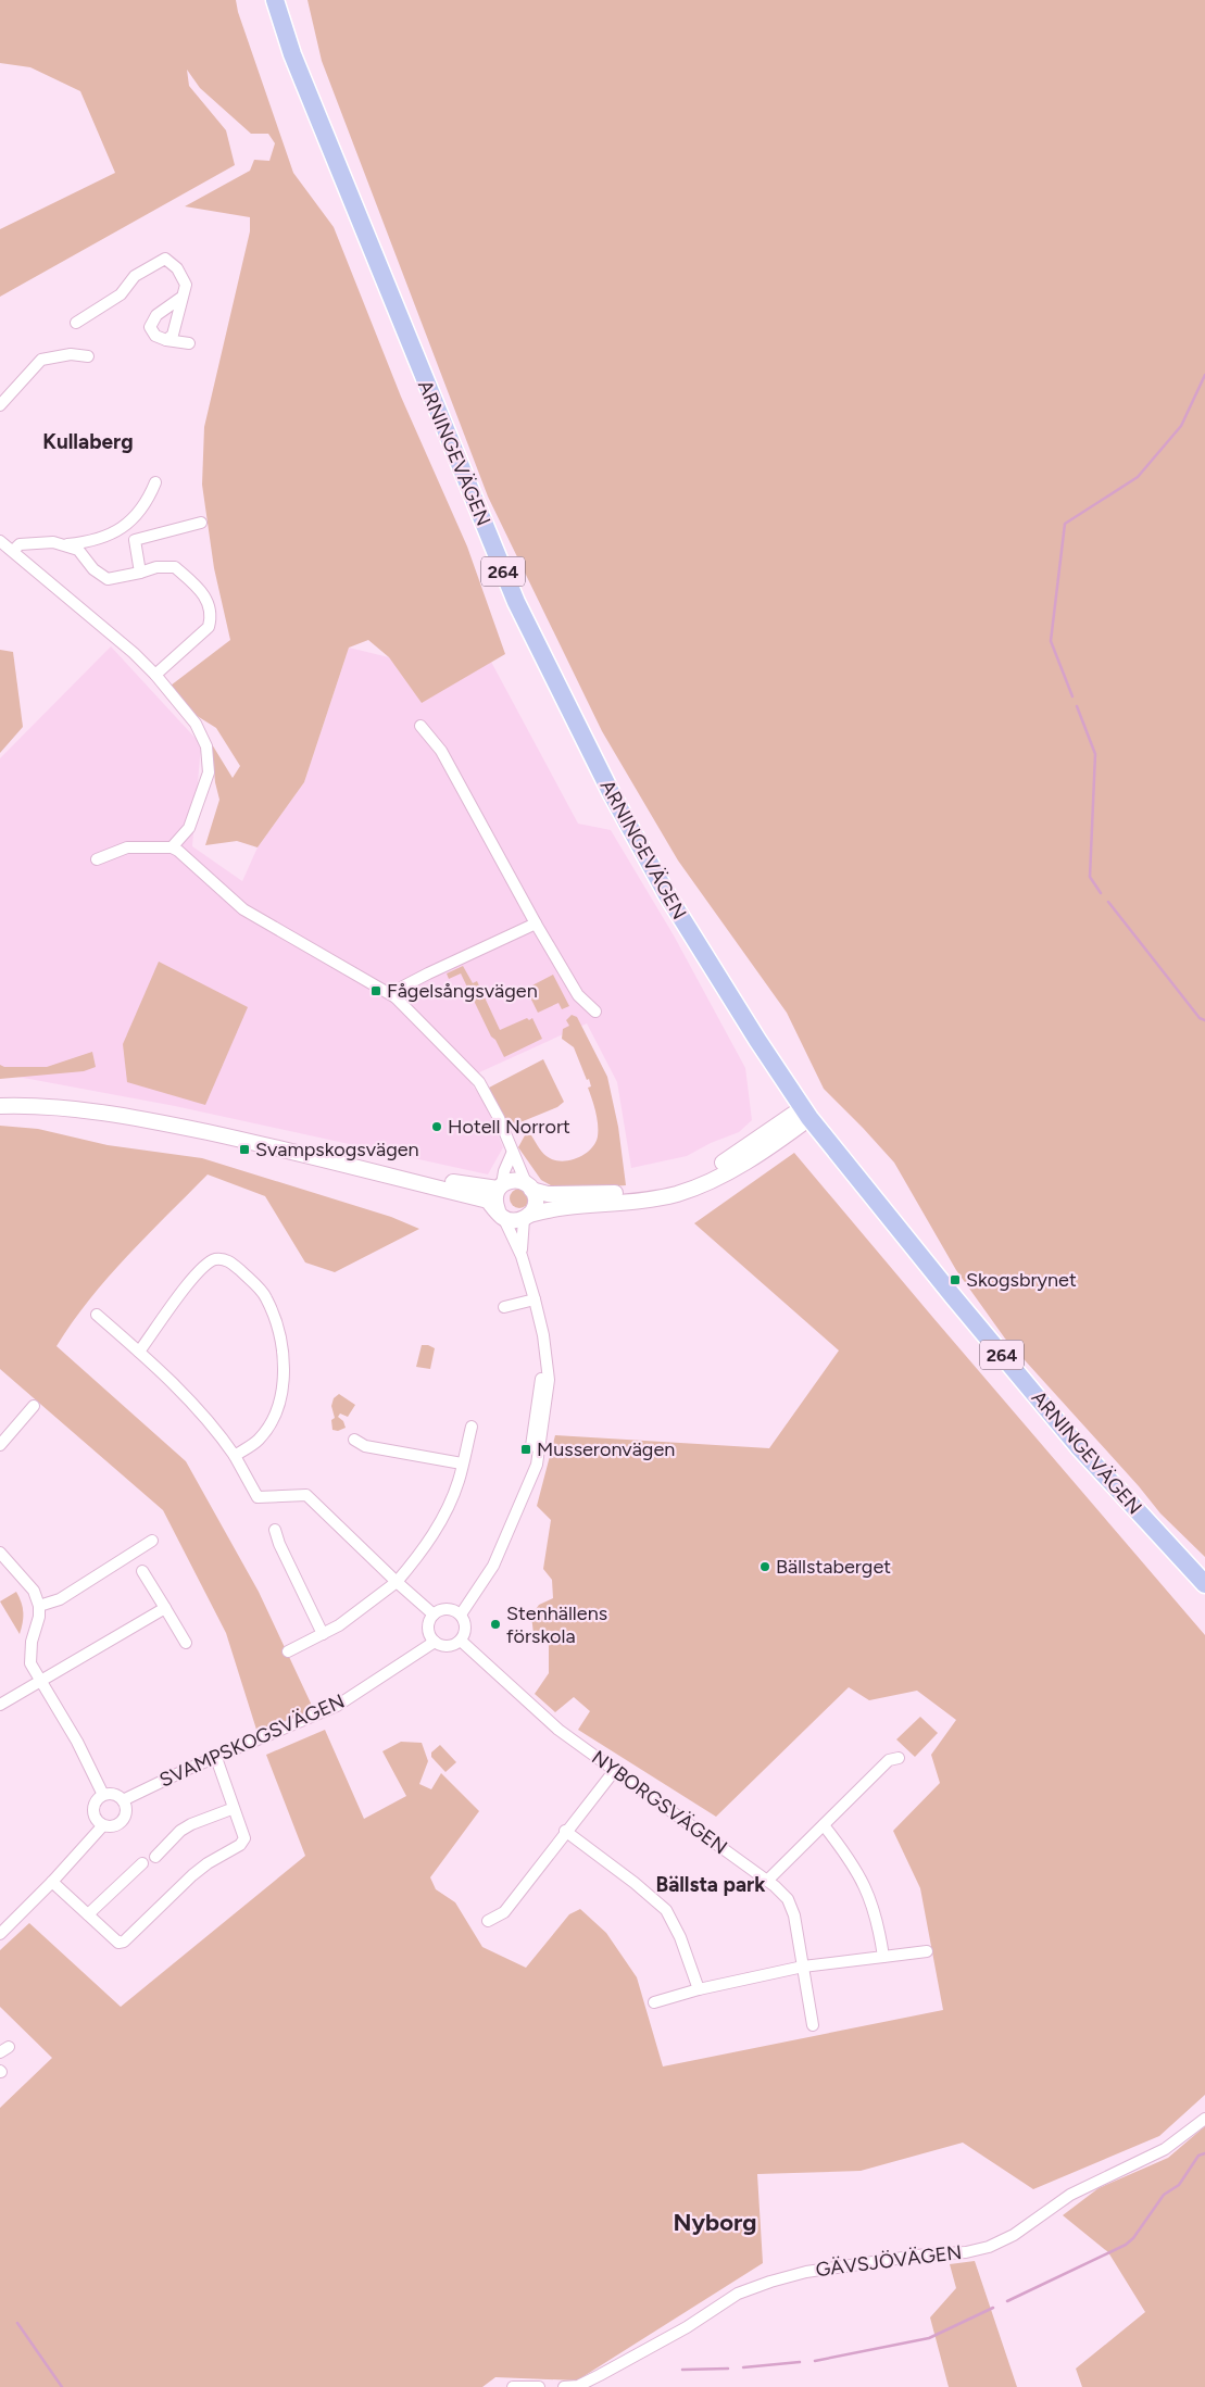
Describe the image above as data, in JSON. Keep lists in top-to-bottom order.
{
  "streets": {
    "main road": ["ARNINGEVÄGEN", "264"],
    "street": ["SVAMPSKOGSVÄGEN", "NYBORGSVÄGEN", "GÄVSJÖVÄGEN"]
  },
  "crossings": [
    ["SVAMPSKOGSVÄGEN", "NYBORGSVÄGEN"]
  ],
  "districts": ["Kullaberg", "Bällsta park", "Nyborg"],
  "places": {
    "transit": [
      "Fågelsångsvägen",
      "Svampskogsvägen",
      "Skogsbrynet",
      "Musseronvägen"
    ],
    "other": ["Hotell Norrort", "Bällstaberget", "Stenhällens förskola"]
  }
}
